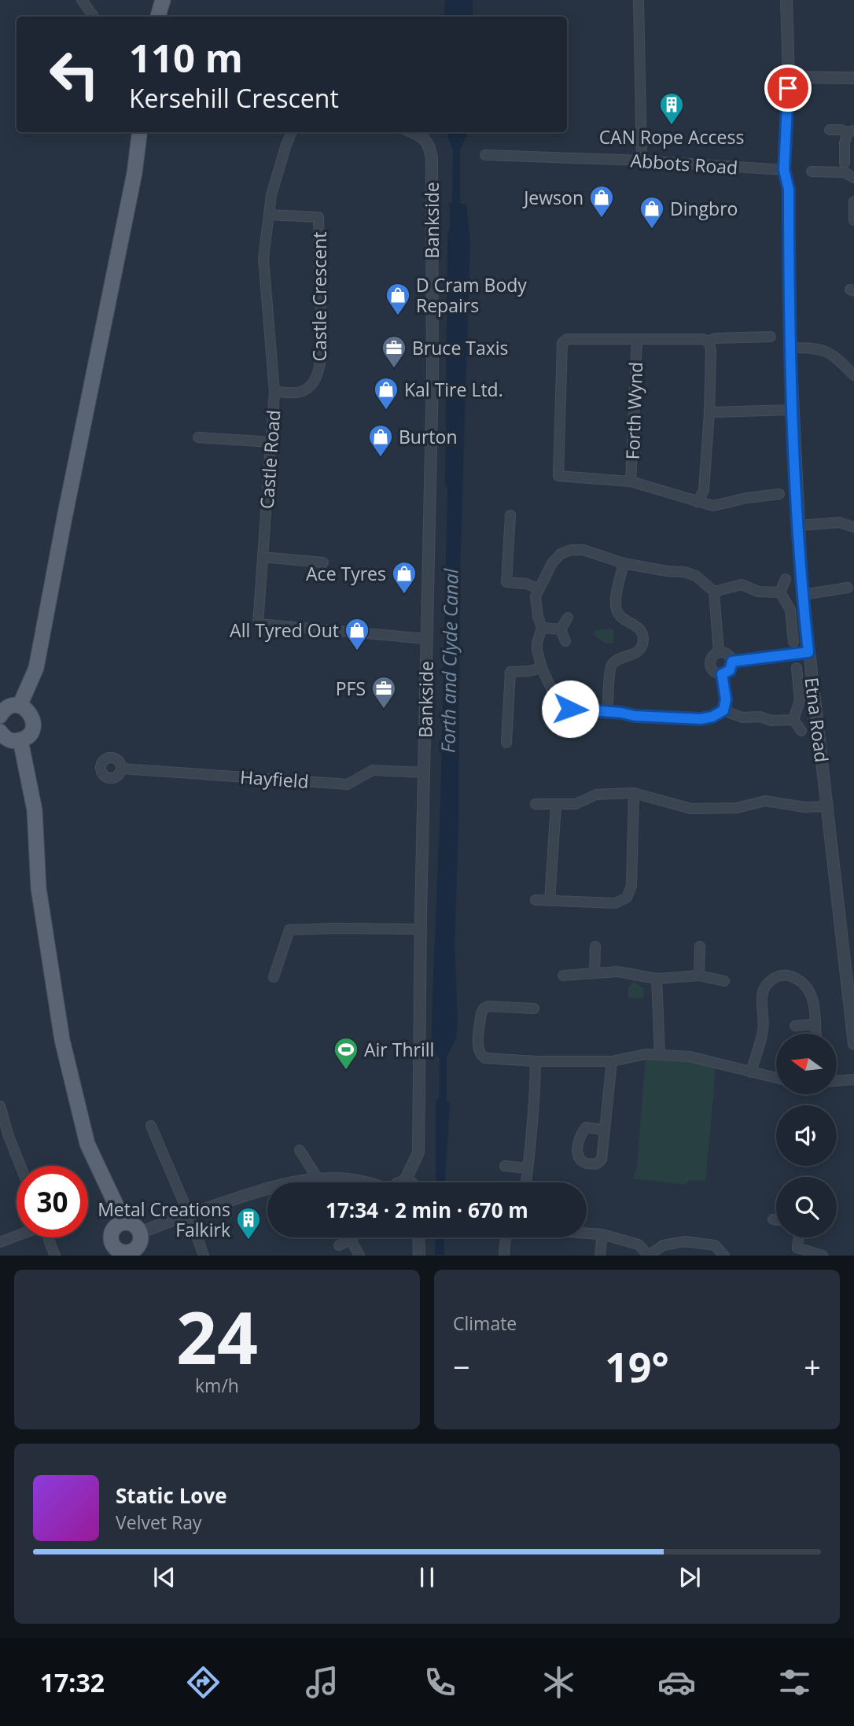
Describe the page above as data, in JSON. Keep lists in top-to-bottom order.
{
  "streets": {
    "street": [
      "Abbots Road",
      "Bankside",
      "Castle Crescent",
      "Forth Wynd",
      "Castle Road",
      "Etna Road",
      "Hayfield"
    ]
  },
  "crossings": [
    ["Abbots Road", "Etna Road"],
    ["Bankside", "Castle Road"],
    ["Bankside", "Hayfield"],
    ["Castle Crescent", "Castle Road"]
  ],
  "water": ["Forth and Clyde Canal"],
  "places": {
    "building": ["CAN Rope Access", "Metal Creations Falkirk"],
    "shop": [
      "Jewson",
      "Dingbro",
      "D Cram Body Repairs",
      "Kal Tire Ltd.",
      "Burton",
      "Ace Tyres",
      "All Tyred Out"
    ],
    "office": ["Bruce Taxis", "PFS"],
    "sports": ["Air Thrill"]
  },
  "north": "left",
  "page": {
    "turn": ["110 m", "Kersehill Crescent"],
    "limit": "30",
    "trip": "17:34 · 2 min · 670 m",
    "tile": [
      ["24", "km/h"],
      "Climate"
    ],
    "heat": ["−", "19°", "+"],
    "song": ["Static Love", "Velvet Ray"],
    "tabs": "17:32"
  }
}
